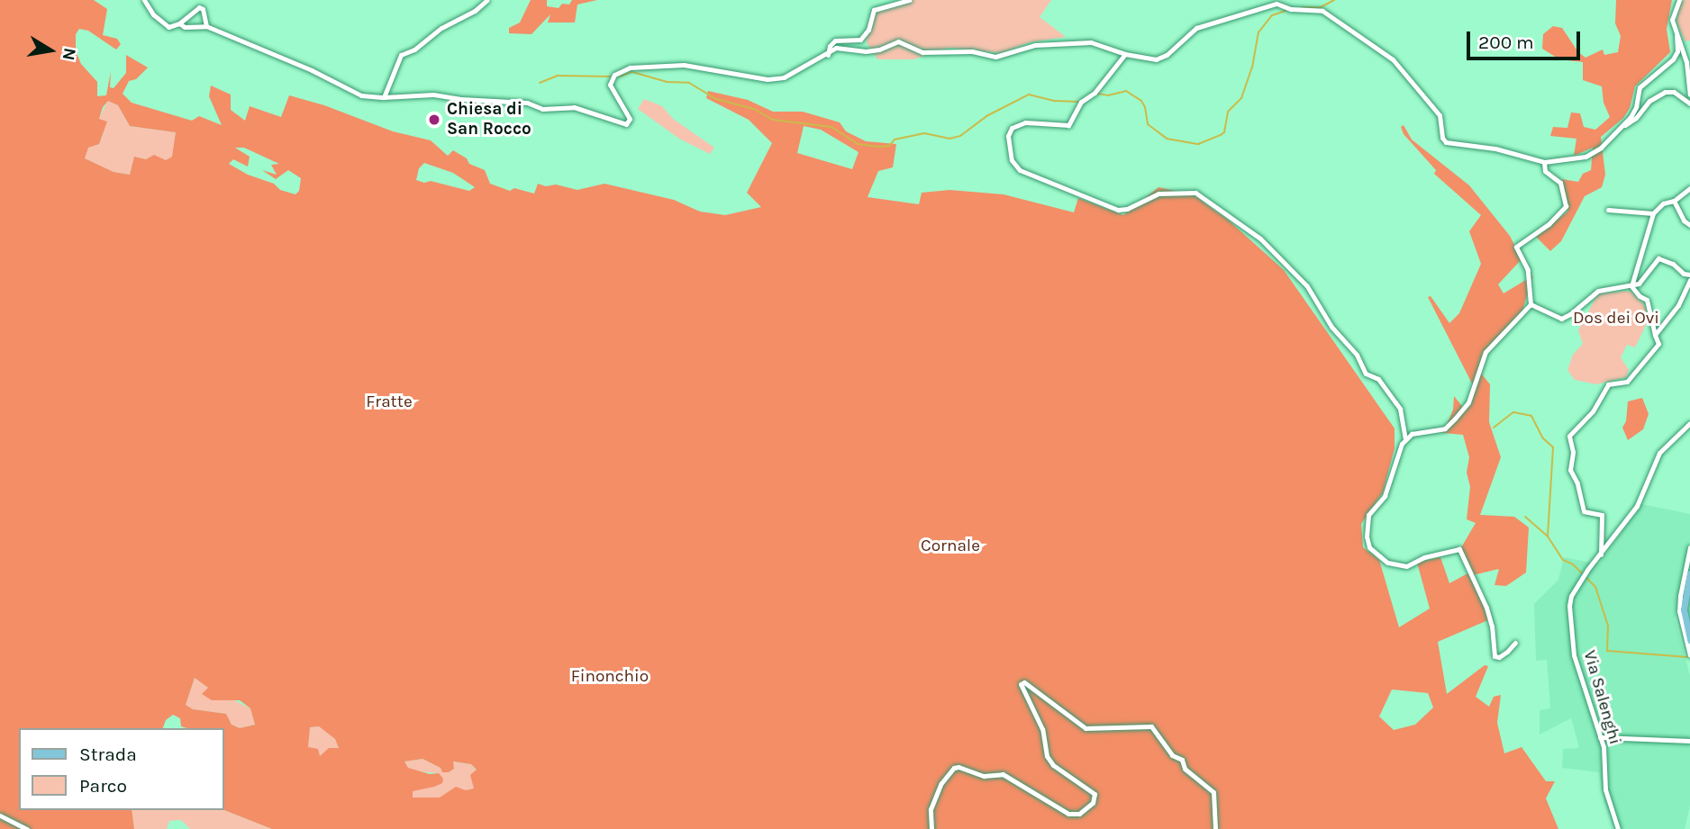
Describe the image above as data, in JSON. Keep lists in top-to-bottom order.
{
  "streets": {
    "street": ["Via Salenghi"]
  },
  "parks": [
    "Dos dei Ovi",
    "Fratte",
    "Cornale",
    "Finonchio"
  ],
  "places": ["Chiesa di San Rocco"],
  "legend": ["Strada", "Parco"],
  "scale_bar": "200 m",
  "north": "right"
}
